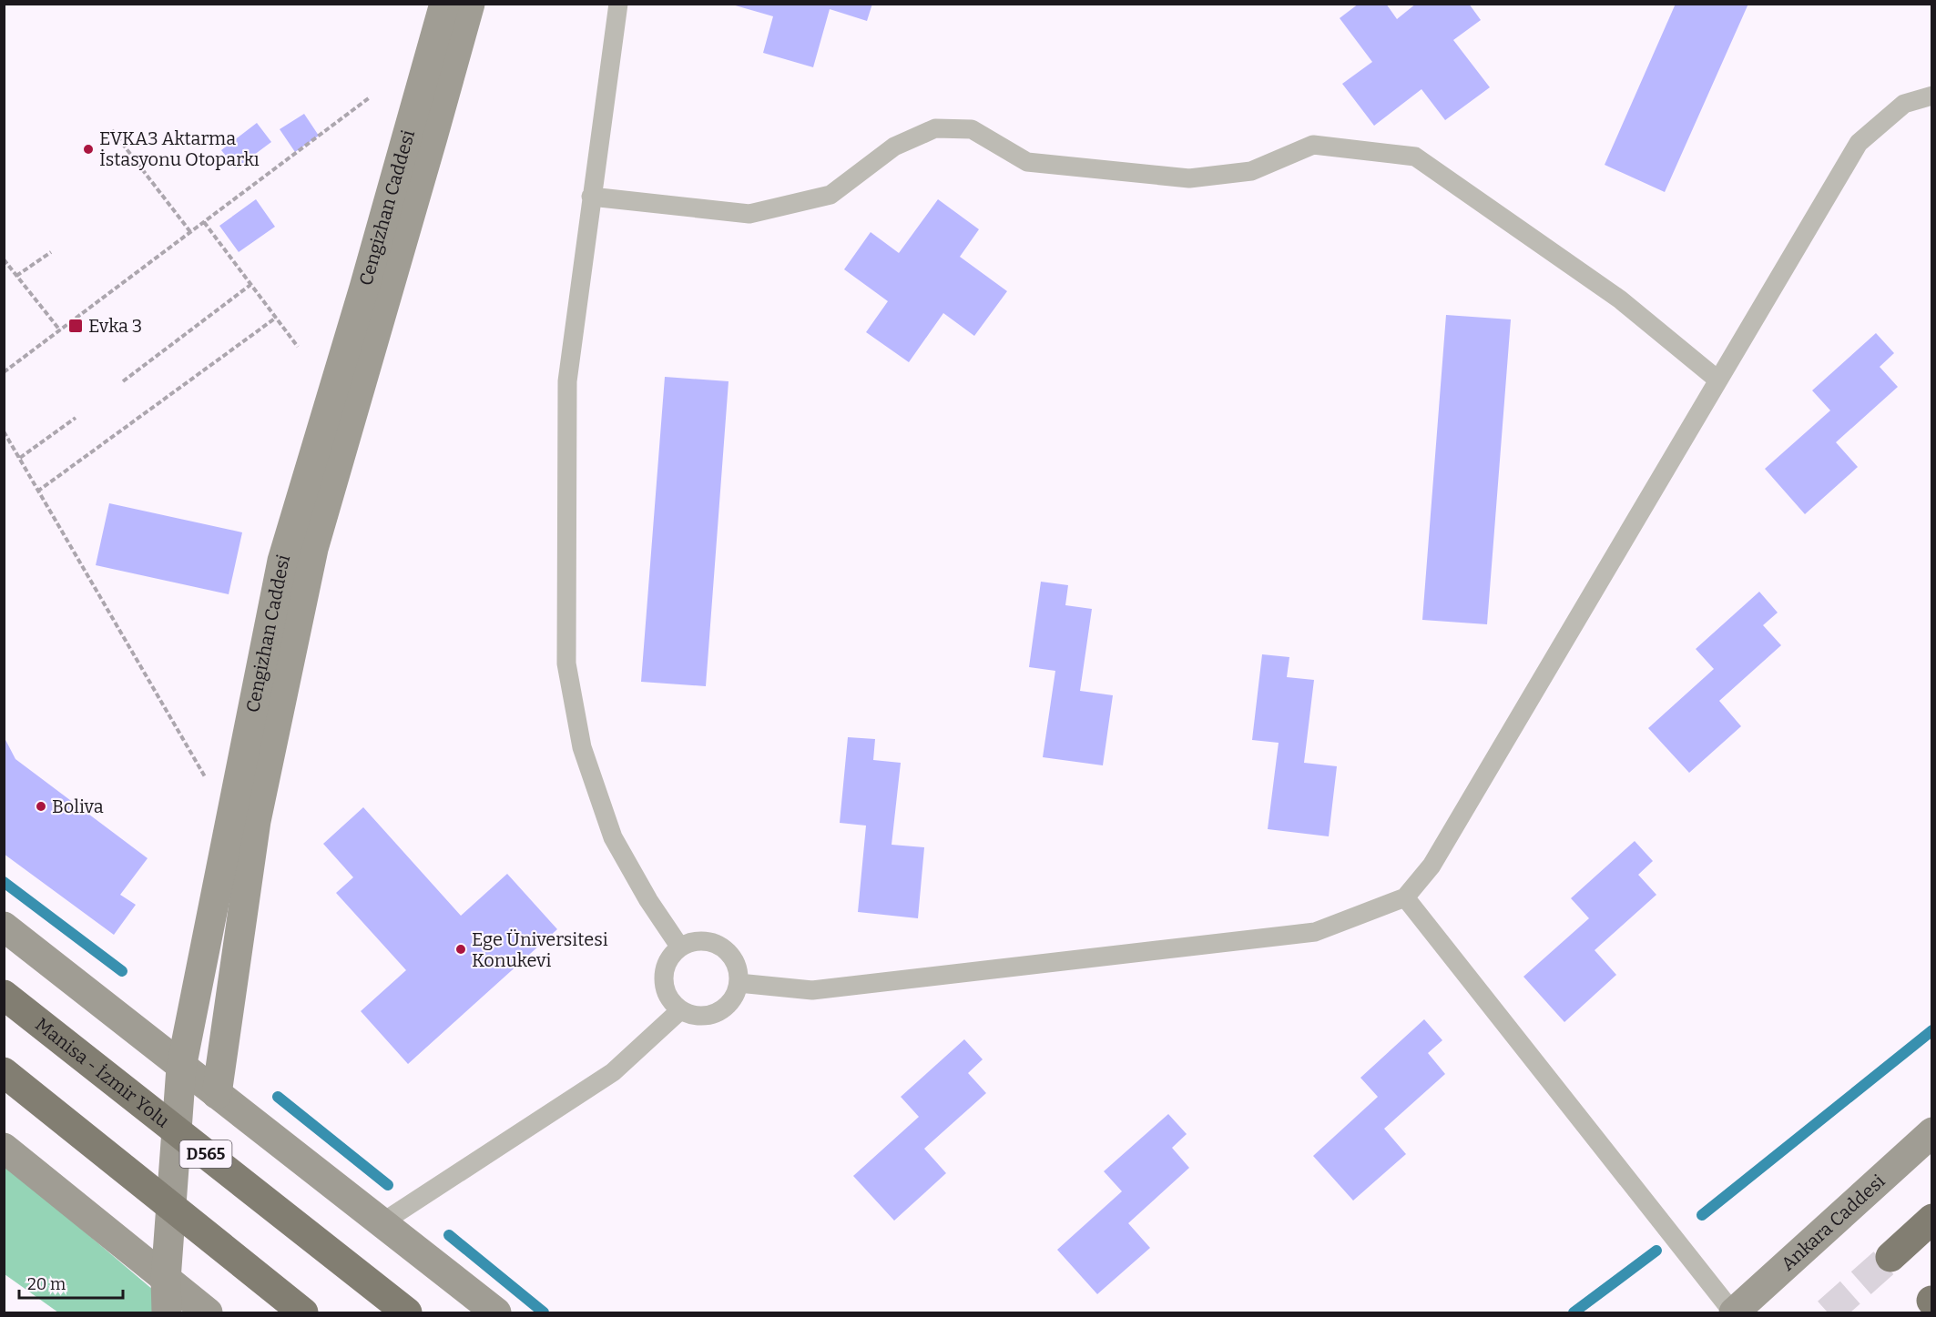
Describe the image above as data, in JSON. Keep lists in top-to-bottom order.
{
  "streets": {
    "highway": ["Manisa - İzmir Yolu", "D565"],
    "main road": ["Cengizhan Caddesi", "Ankara Caddesi"]
  },
  "places": {
    "other": ["EVKA3 Aktarma İstasyonu Otoparkı", "Boliva", "Ege Üniversitesi Konukevi"],
    "transit": ["Evka 3"]
  },
  "scale_bar": "20 m"
}
